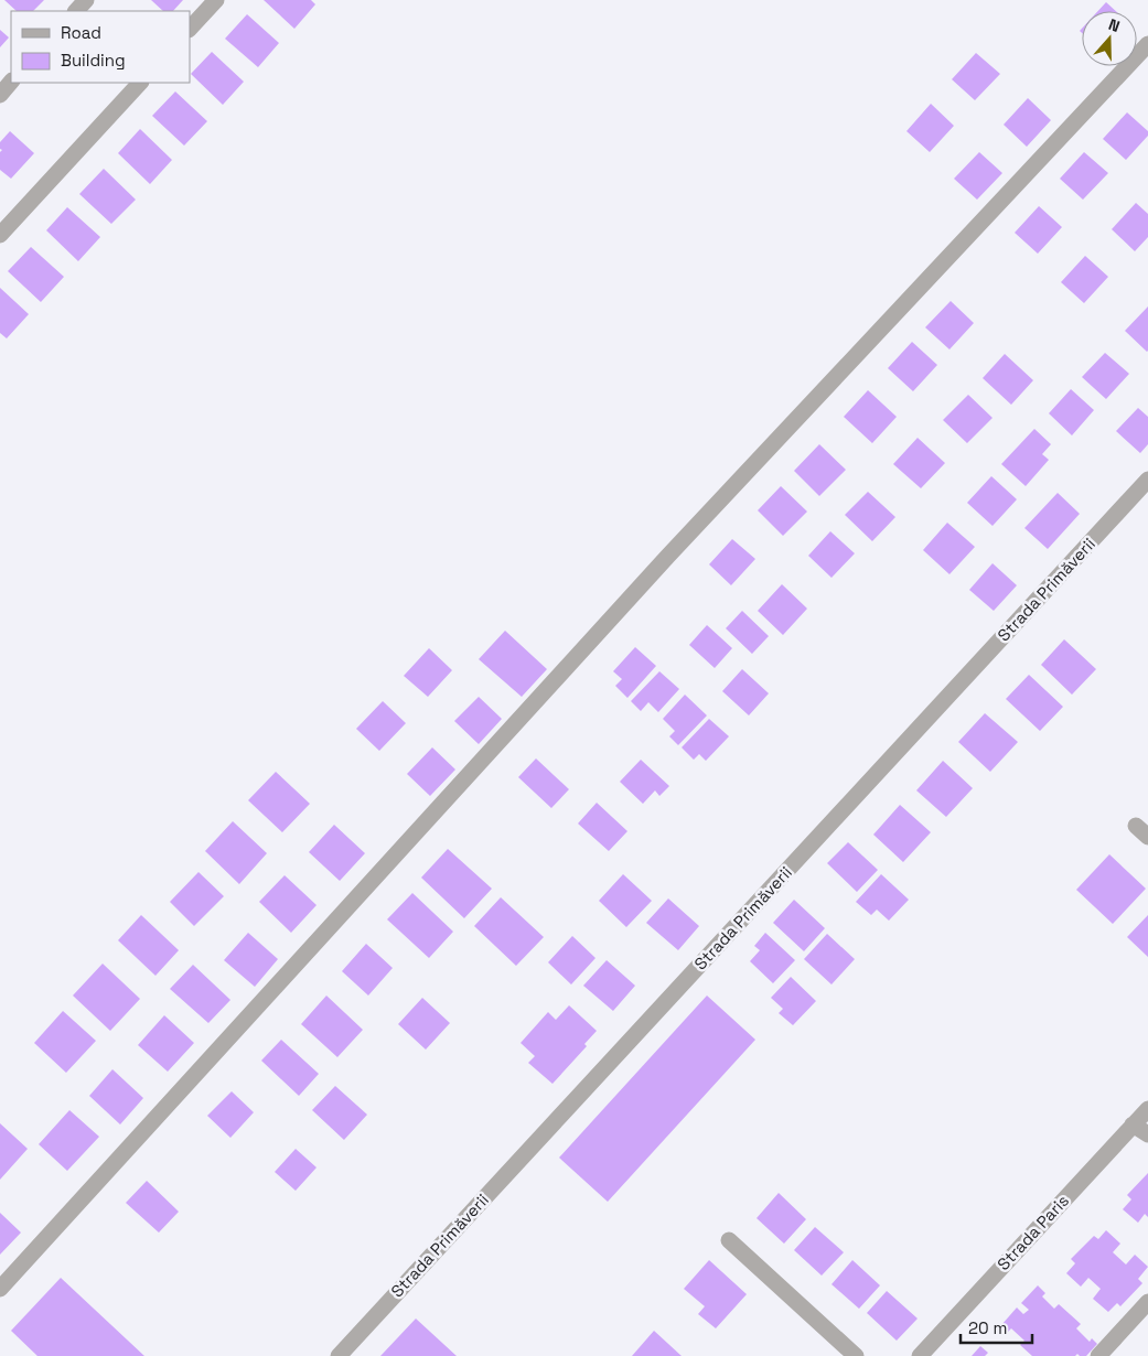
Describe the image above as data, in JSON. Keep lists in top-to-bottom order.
{
  "streets": {
    "street": ["Strada Primăverii", "Strada Paris"]
  },
  "legend": ["Road", "Building"],
  "scale_bar": "20 m",
  "north": "top"
}
